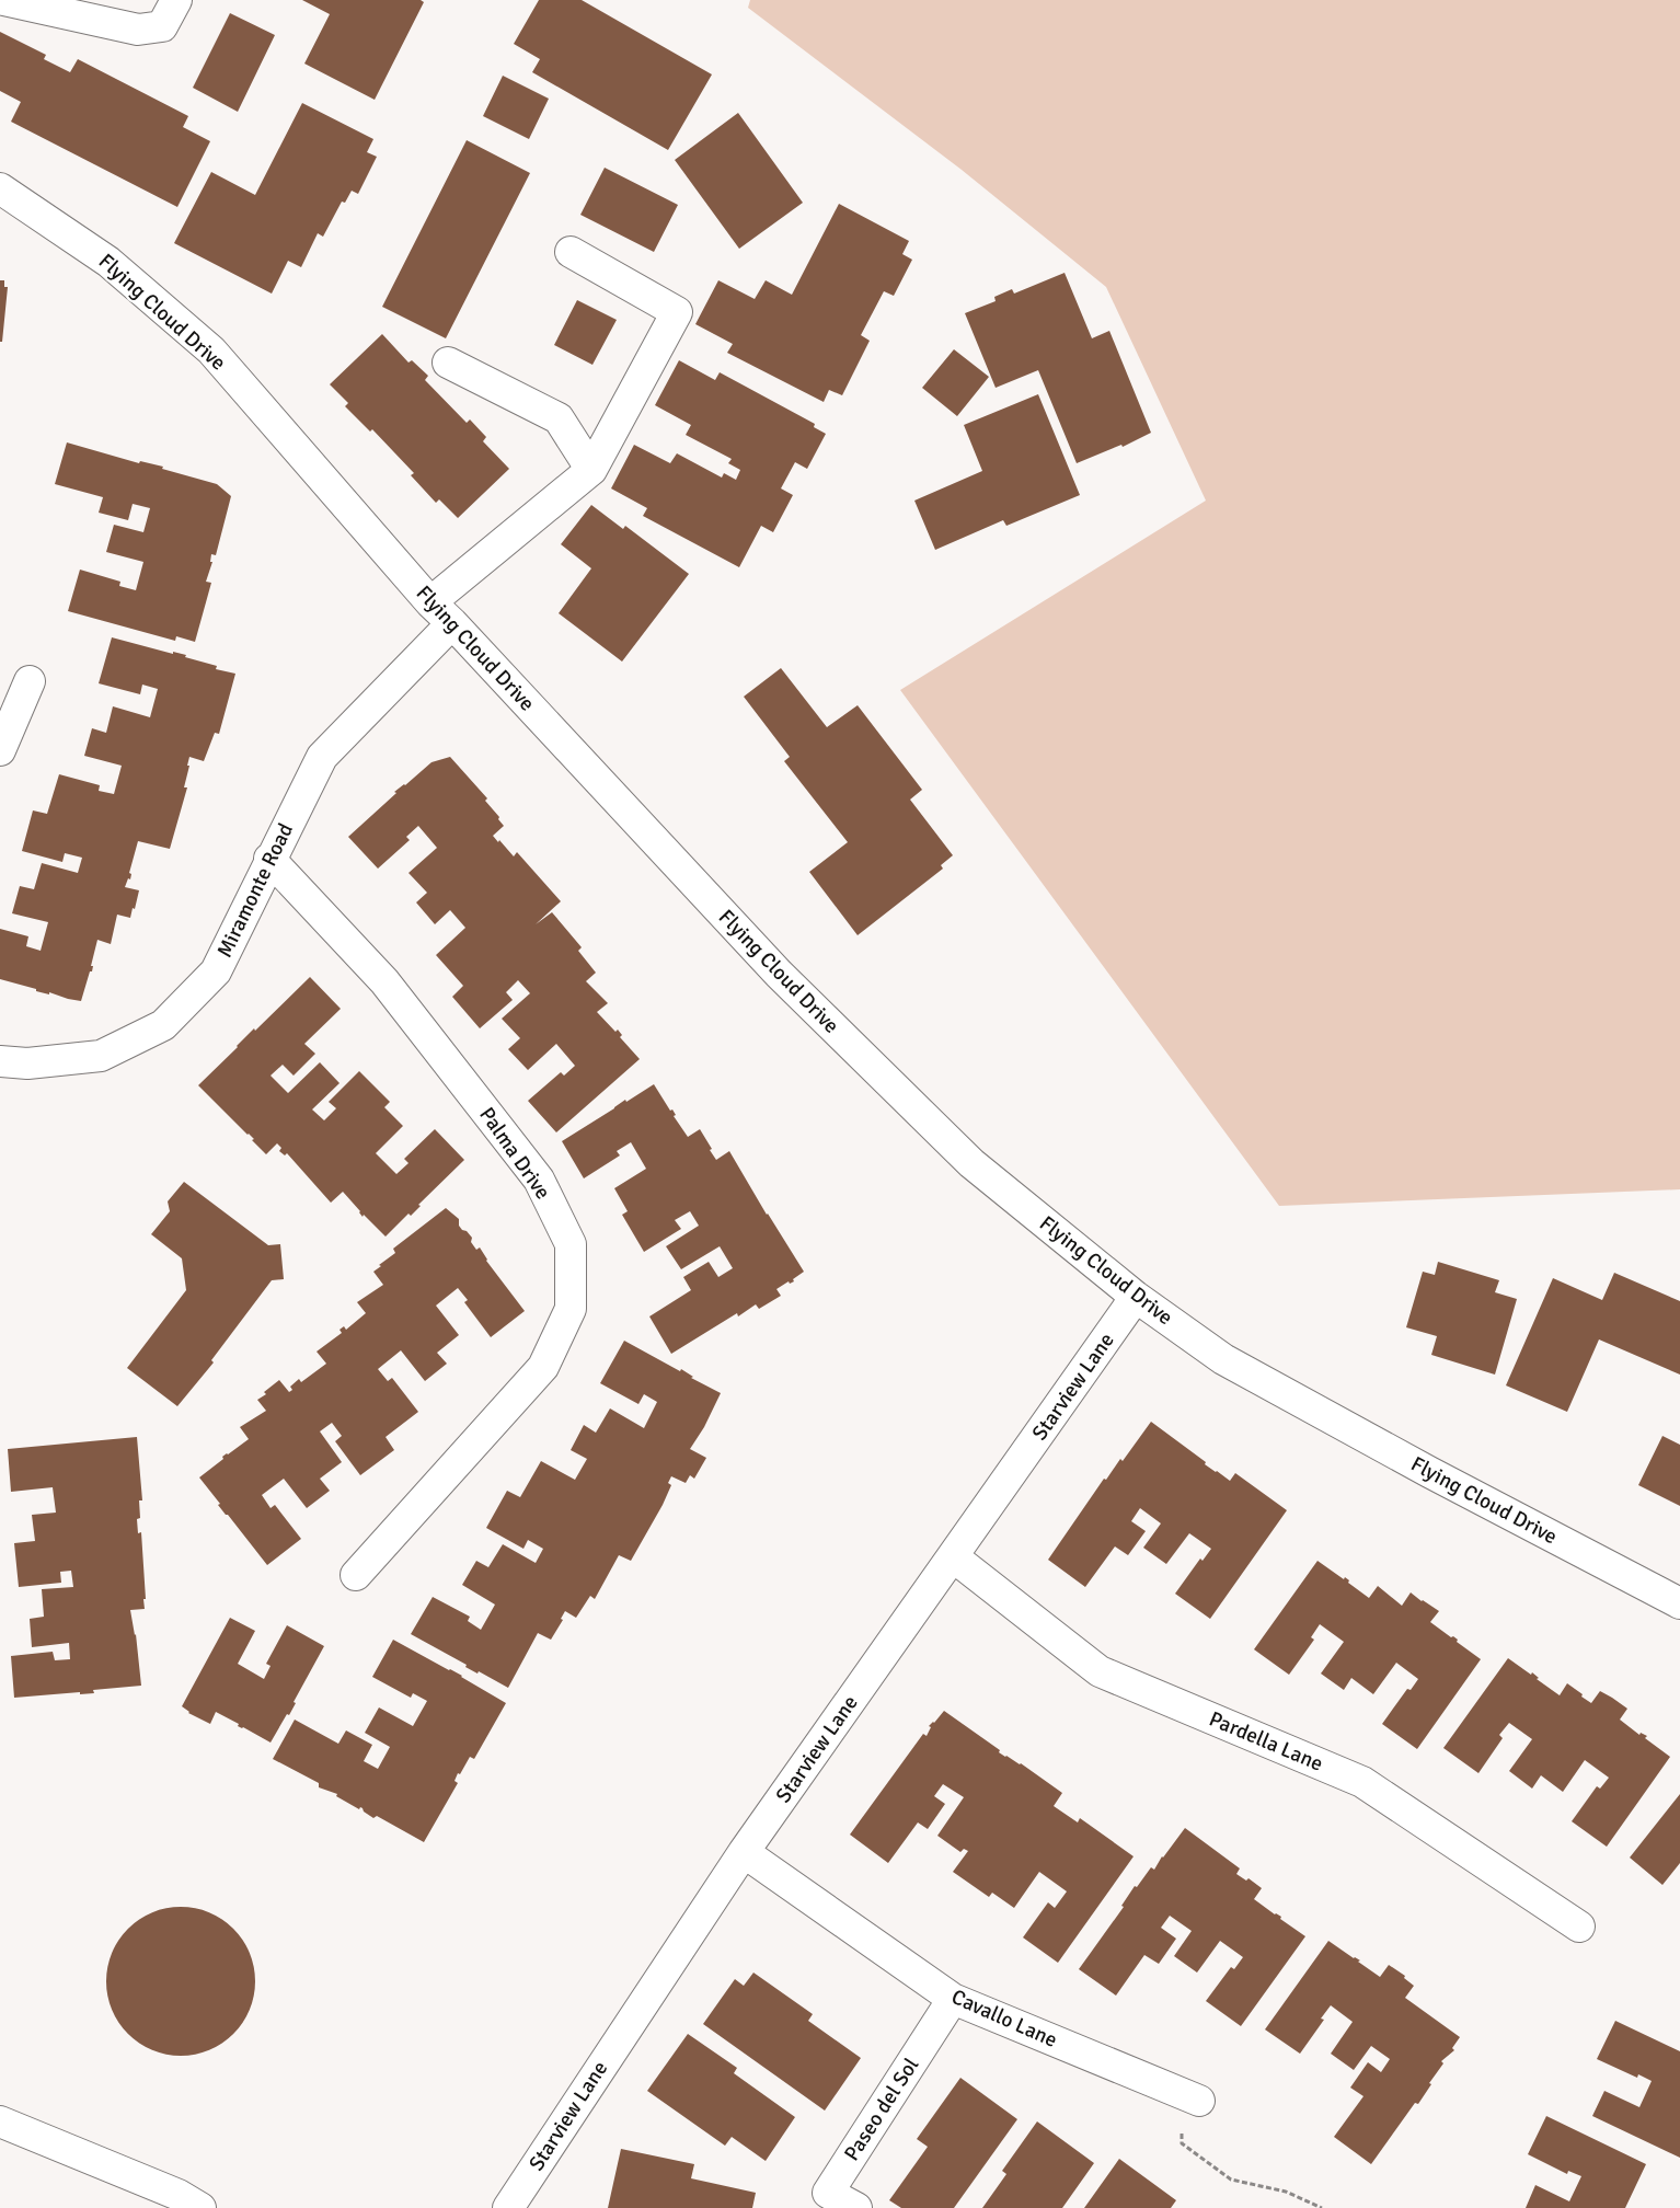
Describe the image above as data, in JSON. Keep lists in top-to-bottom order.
{
  "streets": {
    "street": [
      "Flying Cloud Drive",
      "Miramonte Road",
      "Palma Drive",
      "Starview Lane",
      "Pardella Lane",
      "Cavallo Lane",
      "Paseo del Sol"
    ]
  },
  "crossings": [
    ["Flying Cloud Drive", "Miramonte Road"],
    ["Flying Cloud Drive", "Starview Lane"],
    ["Miramonte Road", "Palma Drive"],
    ["Starview Lane", "Pardella Lane"],
    ["Starview Lane", "Cavallo Lane"],
    ["Cavallo Lane", "Paseo del Sol"]
  ]
}
